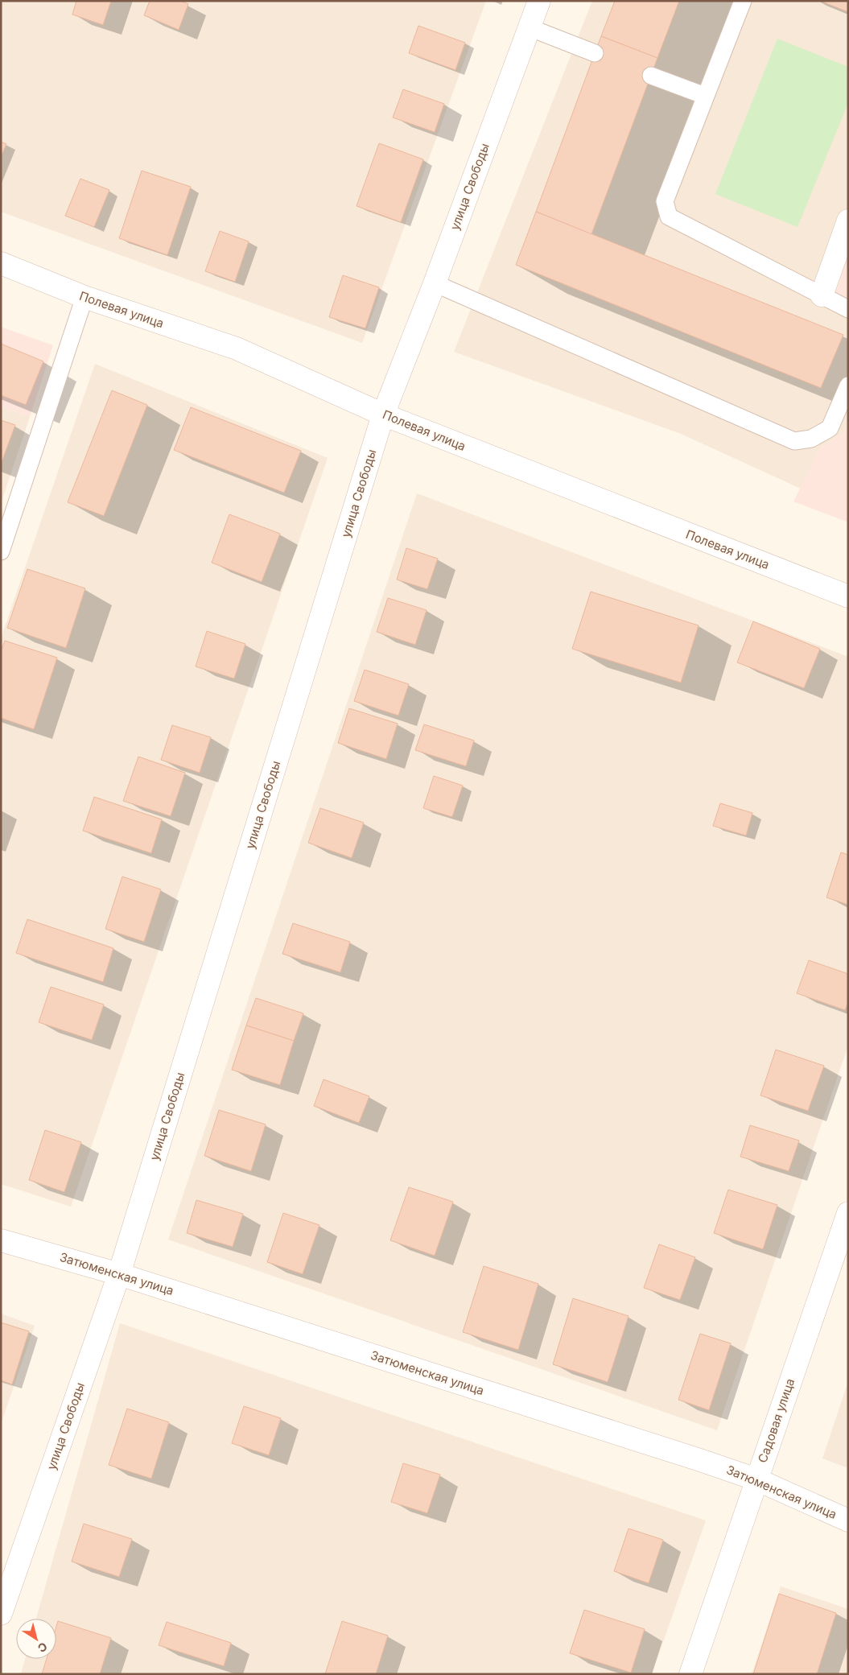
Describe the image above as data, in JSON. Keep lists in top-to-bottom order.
{
  "streets": {
    "street": [
      "улица Свободы",
      "Полевая улица",
      "Затюменская улица",
      "Садовая улица"
    ]
  },
  "crossings": [
    ["улица Свободы", "Полевая улица"],
    ["улица Свободы", "Затюменская улица"],
    ["Затюменская улица", "Садовая улица"]
  ],
  "north": "bottom right"
}
